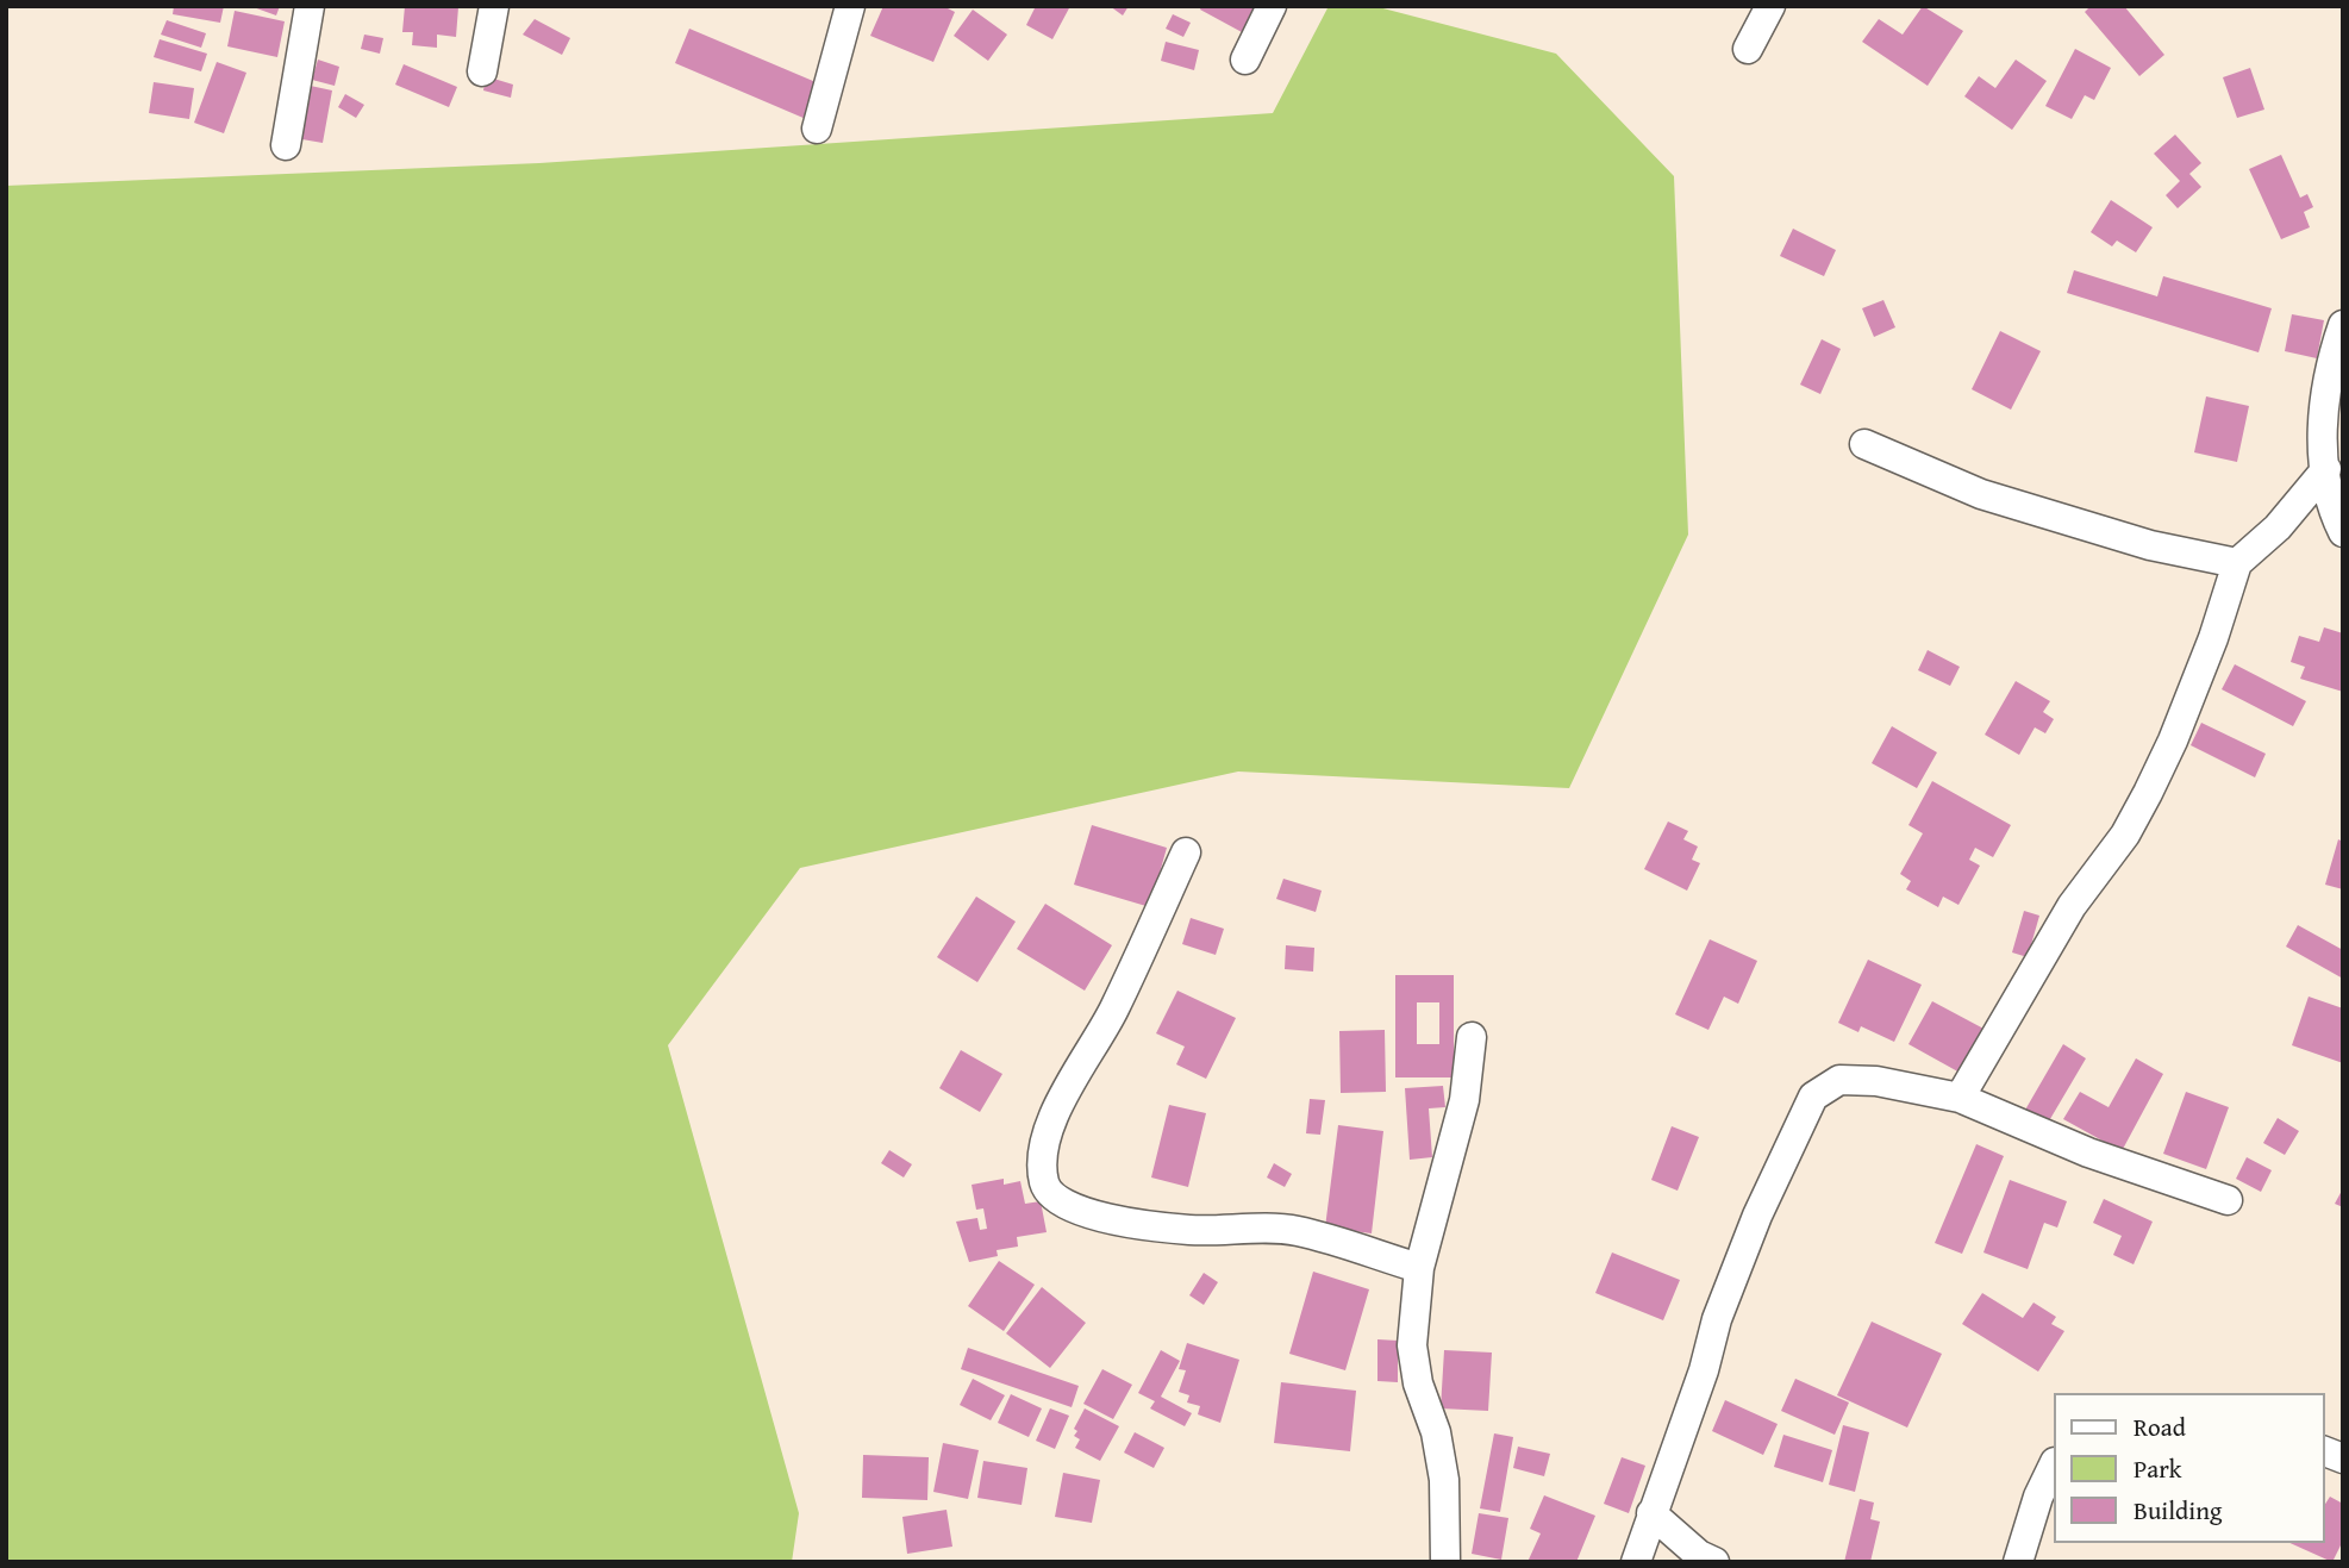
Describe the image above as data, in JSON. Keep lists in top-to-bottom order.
{
  "legend": ["Road", "Park", "Building"]
}
